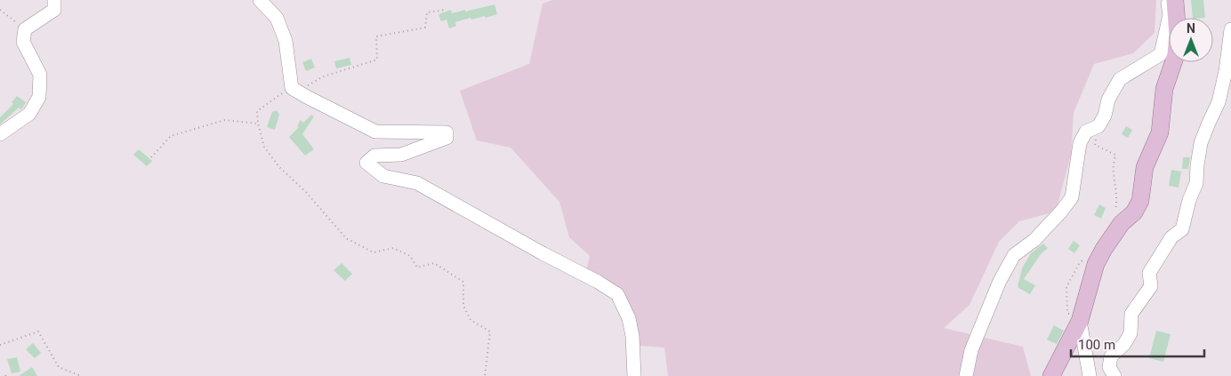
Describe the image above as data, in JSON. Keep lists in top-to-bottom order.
{
  "scale_bar": "100 m",
  "north": "top"
}
